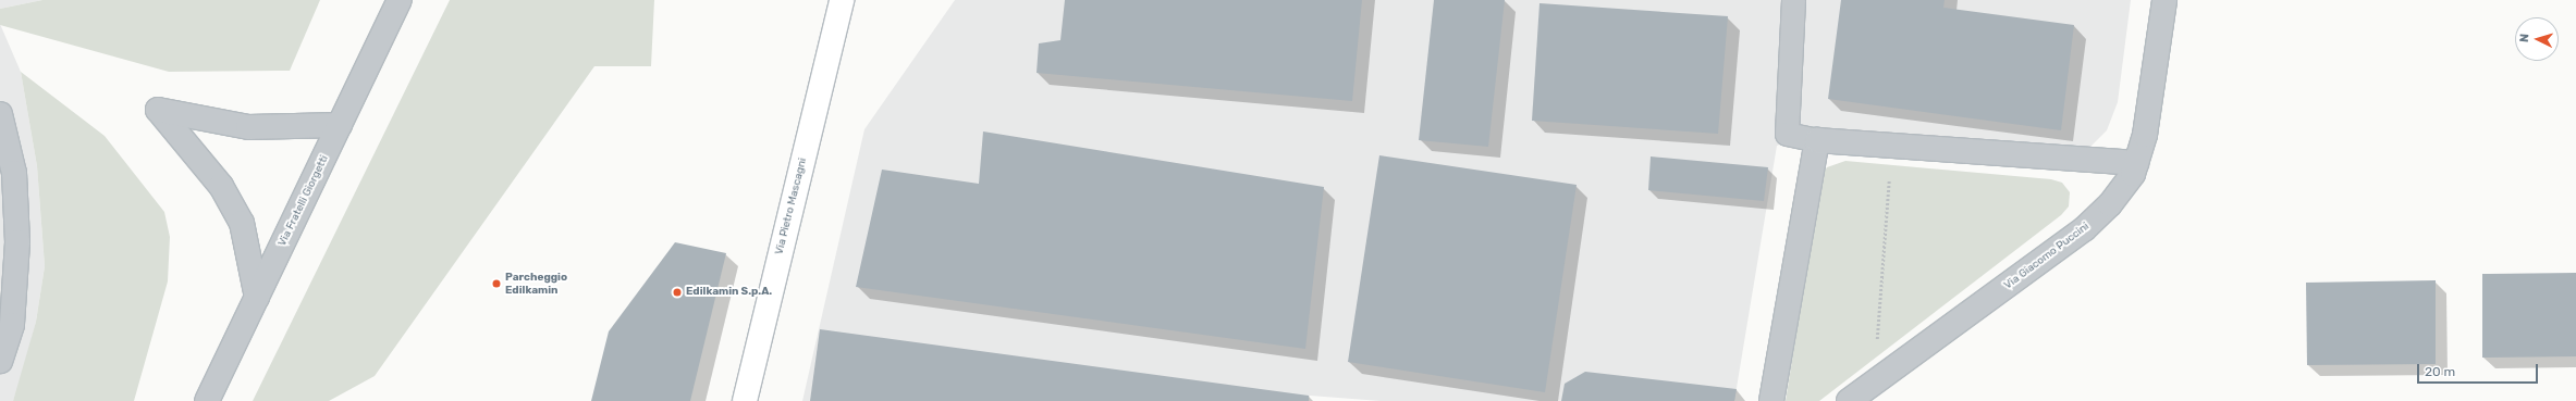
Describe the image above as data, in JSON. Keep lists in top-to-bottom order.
{
  "streets": {
    "main road": ["Via Pietro Mascagni"],
    "street": ["Via Fratelli Giorgetti", "Via Giacomo Puccini"]
  },
  "places": ["Parcheggio Edilkamin", "Edilkamin S.p.A."],
  "scale_bar": "20 m",
  "north": "left"
}
